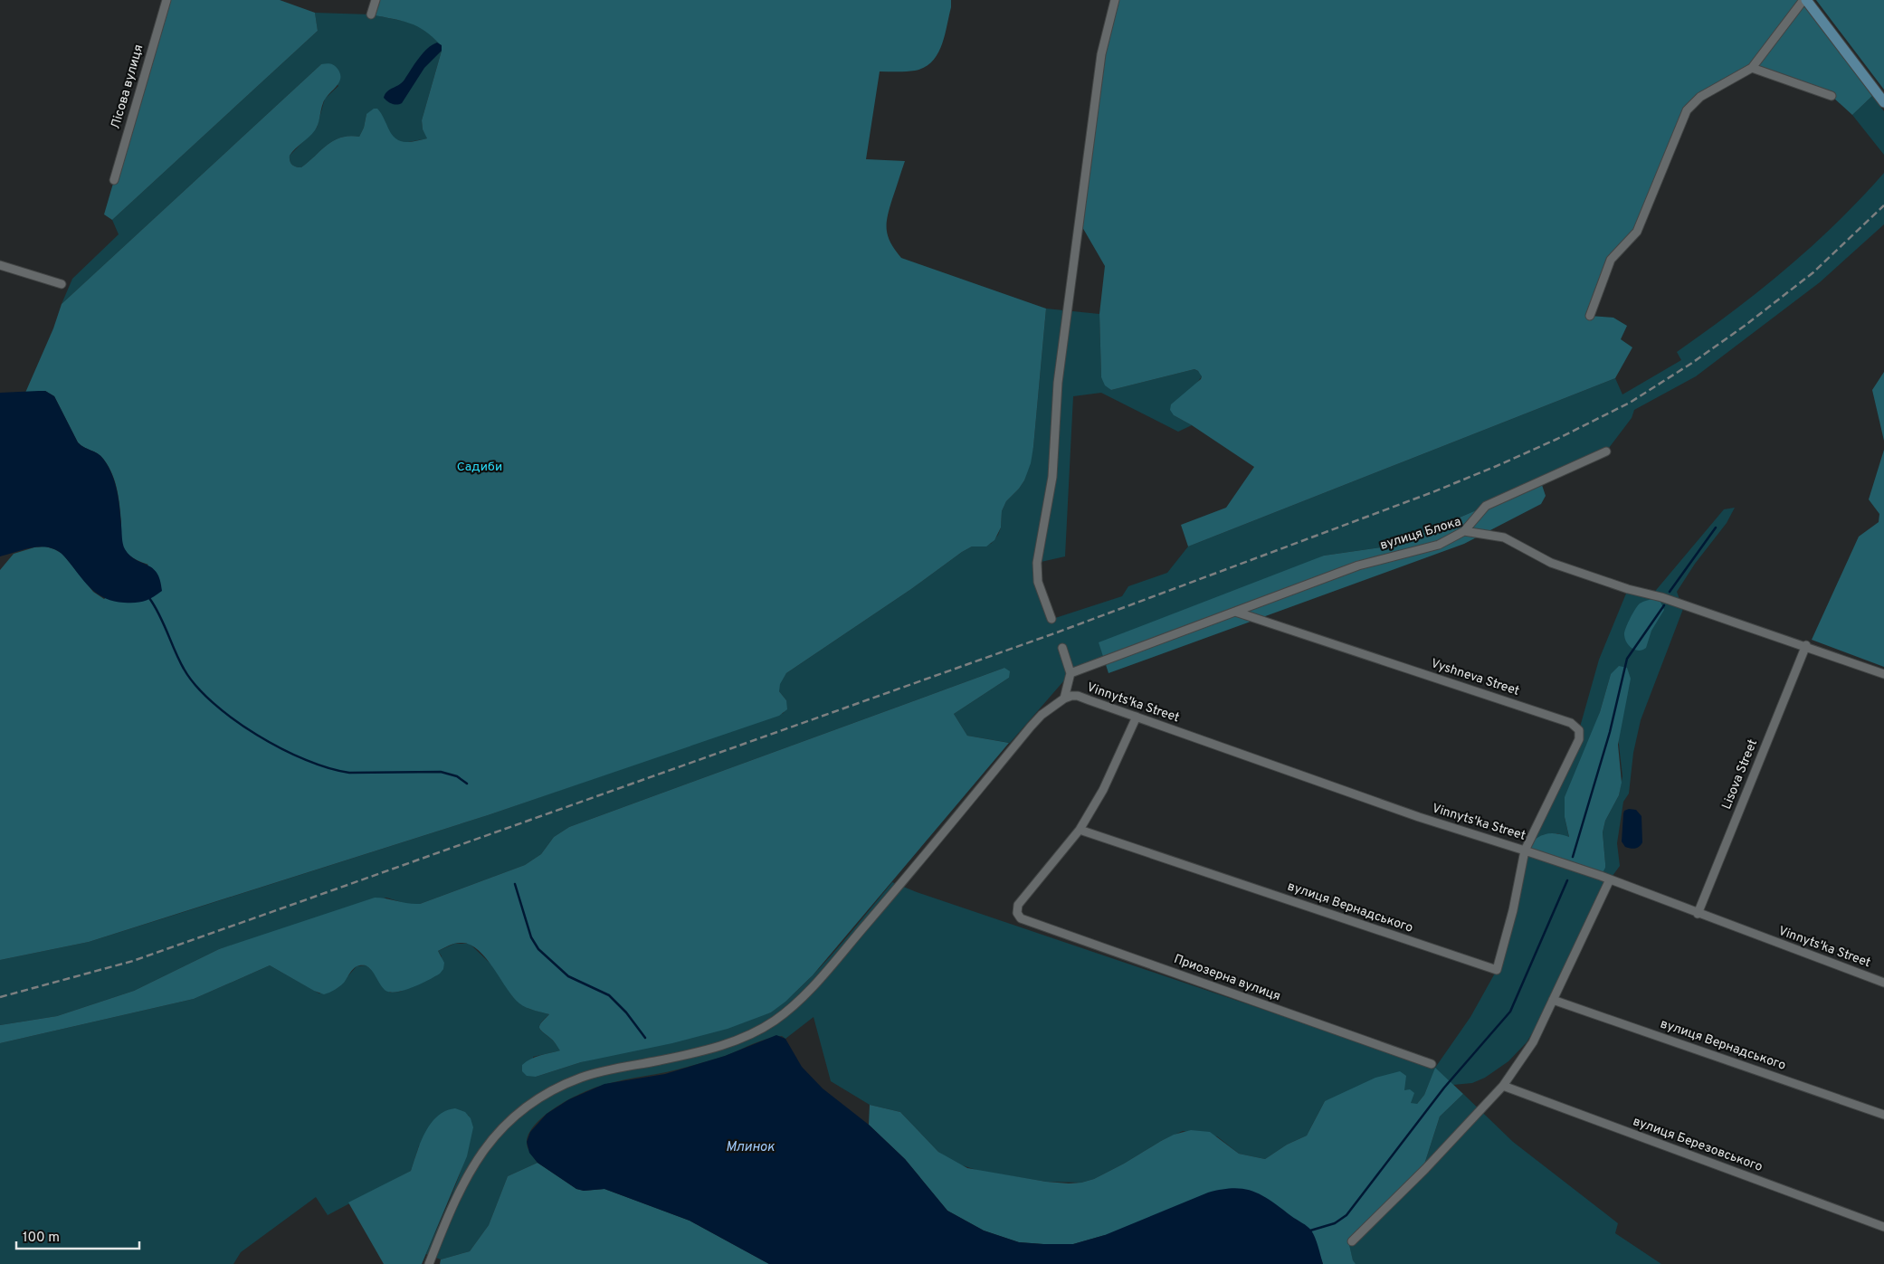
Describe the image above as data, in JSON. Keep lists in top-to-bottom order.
{
  "streets": {
    "street": [
      "Лісова вулиця",
      "вулиця Блока",
      "Vyshneva Street",
      "Vinnyts'ka Street",
      "Lisova Street",
      "вулиця Вернадського",
      "Приозерна вулиця",
      "вулиця Березовського"
    ]
  },
  "crossings": [
    ["вулиця Блока", "Vyshneva Street"],
    ["вулиця Блока", "Lisova Street"],
    ["Vyshneva Street", "Vinnyts'ka Street"],
    ["Vyshneva Street", "вулиця Вернадського"],
    ["Vinnyts'ka Street", "Lisova Street"],
    ["Vinnyts'ka Street", "вулиця Вернадського"],
    ["вулиця Вернадського", "Приозерна вулиця"]
  ],
  "water": ["Млинок"],
  "parks": ["Садиби"],
  "scale_bar": "100 m"
}
